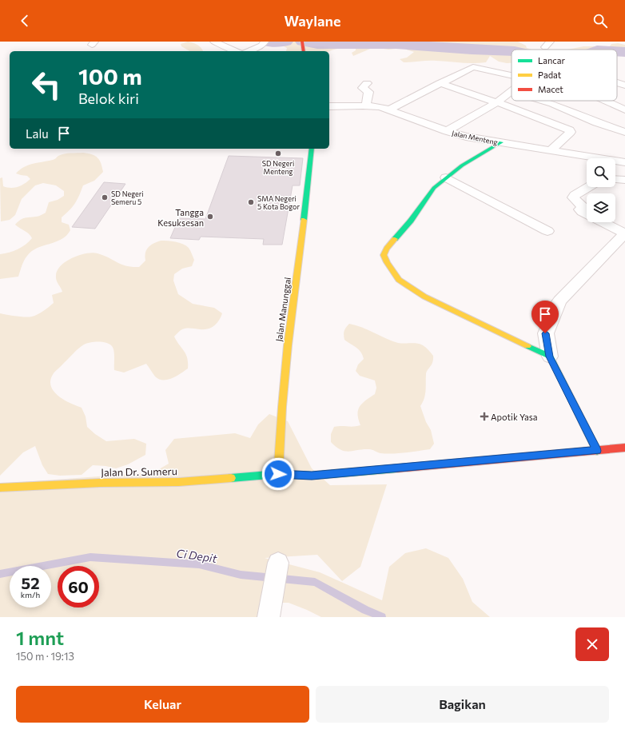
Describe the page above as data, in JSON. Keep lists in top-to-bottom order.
{
  "streets": {
    "street": ["Jalan Menteng", "Jalan Manunggal", "Jalan Dr. Sumeru"]
  },
  "crossings": [
    ["Jalan Manunggal", "Jalan Dr. Sumeru"]
  ],
  "water": ["Ci Depit"],
  "places": {
    "other": [
      "SD Negeri Menteng",
      "SD Negeri Semeru 5",
      "SMA Negeri 5 Kota Bogor",
      "Tangga Kesuksesan"
    ],
    "health": ["Apotik Yasa"]
  },
  "legend": ["Lancar", "Padat", "Macet"],
  "page": {
    "header": "Waylane",
    "turn": ["100 m", "Belok kiri"],
    "then": "Lalu",
    "speed": "52 km/h",
    "limit": "60",
    "heading": ["1 mnt", "150 m · 19:13"],
    "buttons": ["Keluar", "Bagikan"]
  }
}
